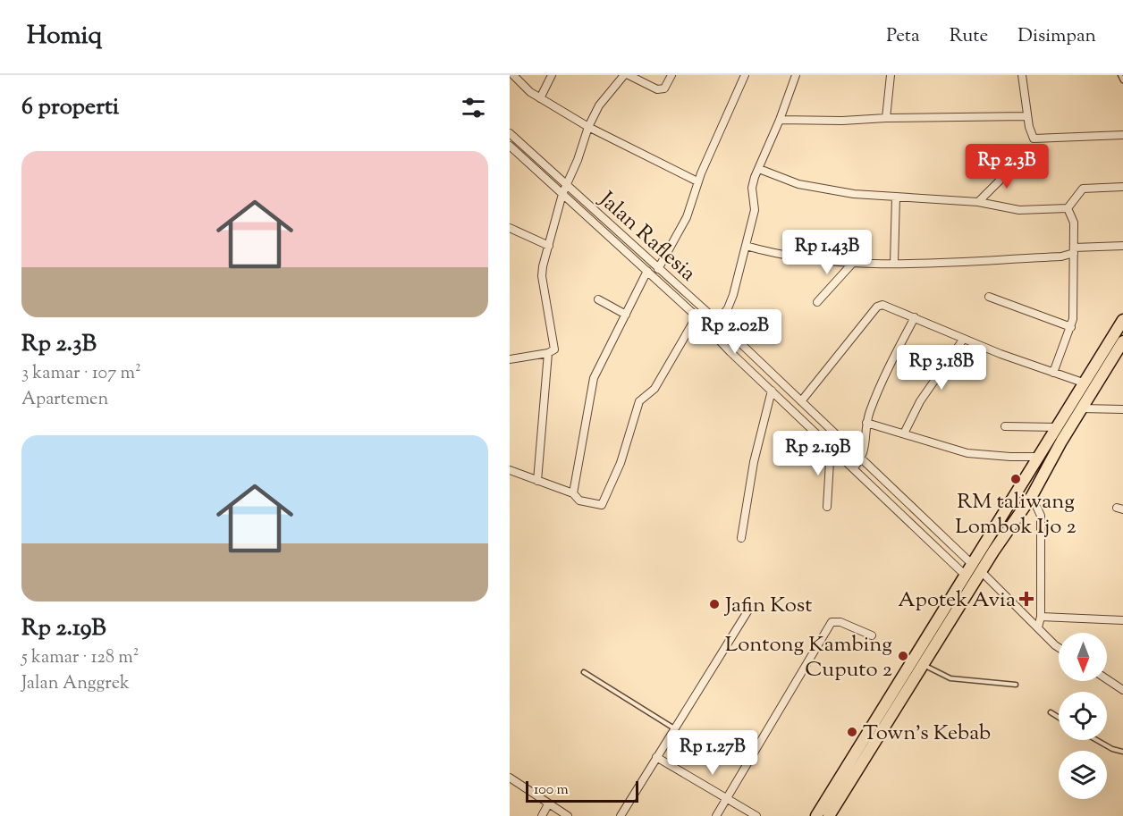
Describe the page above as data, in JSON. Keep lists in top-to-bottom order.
{
  "streets": {
    "street": ["Jalan Raflesia"]
  },
  "places": {
    "other": [
      "RM taliwang Lombok Ijo 2",
      "Jafin Kost",
      "Lontong Kambing Cuputo 2",
      "Town's Kebab"
    ],
    "health": ["Apotek Avia"]
  },
  "scale_bar": "100 m",
  "north": "bottom",
  "page": {
    "header": "Homiq",
    "nav": ["Peta", "Rute", "Disimpan"],
    "heading": "6 properti",
    "list": [
      {
        "name": "Rp 2.3B",
        "note": "3 kamar · 107 m² · Apartemen"
      },
      {
        "name": "Rp 2.19B",
        "note": "5 kamar · 128 m² · Jalan Anggrek"
      }
    ],
    "price": [
      "Rp 2.3B",
      "Rp 1.43B",
      "Rp 2.02B",
      "Rp 3.18B",
      "Rp 2.19B",
      "Rp 1.27B"
    ],
    "scale": "100 m"
  }
}
